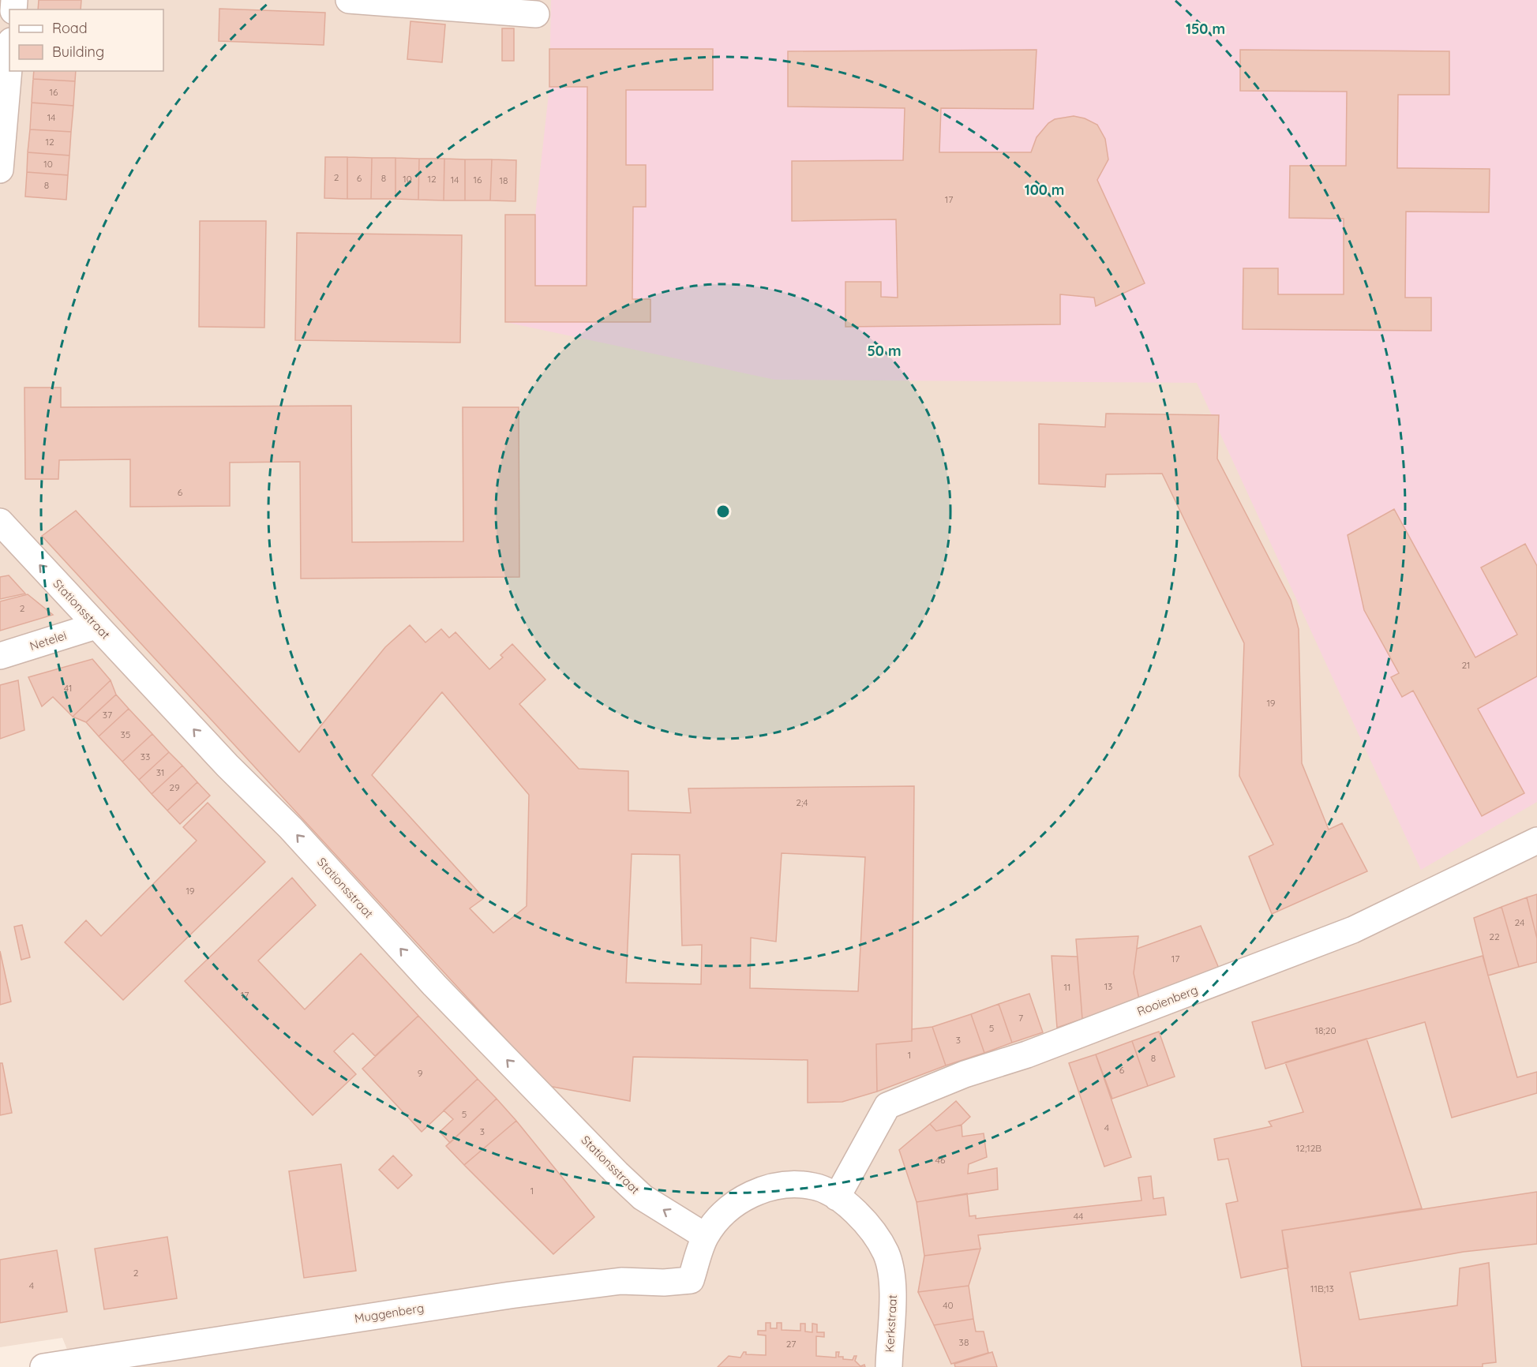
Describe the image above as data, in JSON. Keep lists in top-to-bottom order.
{
  "streets": {
    "street": [
      "Stationsstraat",
      "Netelei",
      "Rooienberg",
      "Muggenberg",
      "Kerkstraat"
    ]
  },
  "crossings": [
    ["Stationsstraat", "Netelei"],
    ["Stationsstraat", "Muggenberg"],
    ["Stationsstraat", "Kerkstraat"],
    ["Rooienberg", "Kerkstraat"],
    ["Muggenberg", "Kerkstraat"]
  ],
  "one_way": ["Stationsstraat"],
  "house_numbers": [
    "16",
    "14",
    "12",
    "10",
    "2",
    "6",
    "8",
    "10",
    "12",
    "14",
    "16",
    "18",
    "8",
    "17",
    "6",
    "2",
    "21",
    "41",
    "19",
    "37",
    "35",
    "33",
    "31",
    "29",
    "2;4",
    "19",
    "24",
    "22",
    "17",
    "13",
    "11",
    "17",
    "7",
    "5",
    "18;20",
    "3",
    "1",
    "8",
    "6",
    "9",
    "5",
    "4",
    "3",
    "12;12B",
    "46",
    "1",
    "44",
    "2",
    "4",
    "11B;13",
    "40",
    "38",
    "27"
  ],
  "legend": ["Road", "Building"],
  "rings": ["150 m", "100 m", "50 m"]
}
